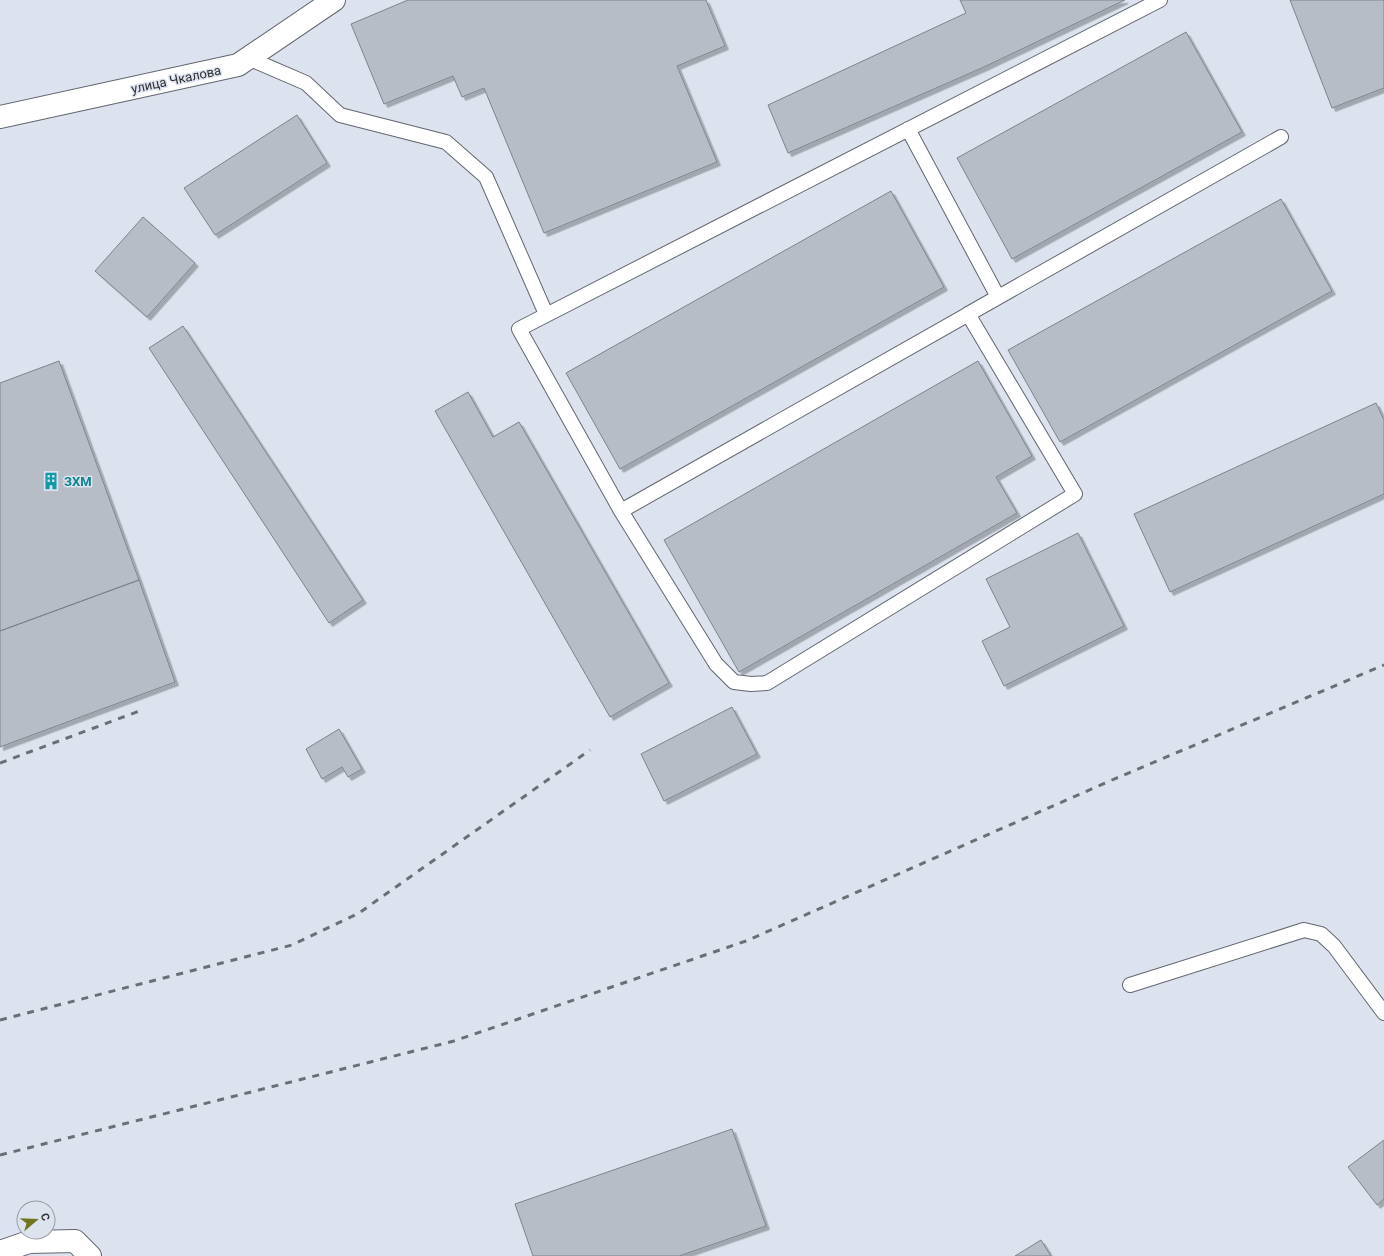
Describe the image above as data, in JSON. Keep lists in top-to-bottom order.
{
  "streets": {
    "street": ["улица Чкалова"]
  },
  "places": {
    "building": ["ЗХМ"]
  },
  "north": "right"
}
